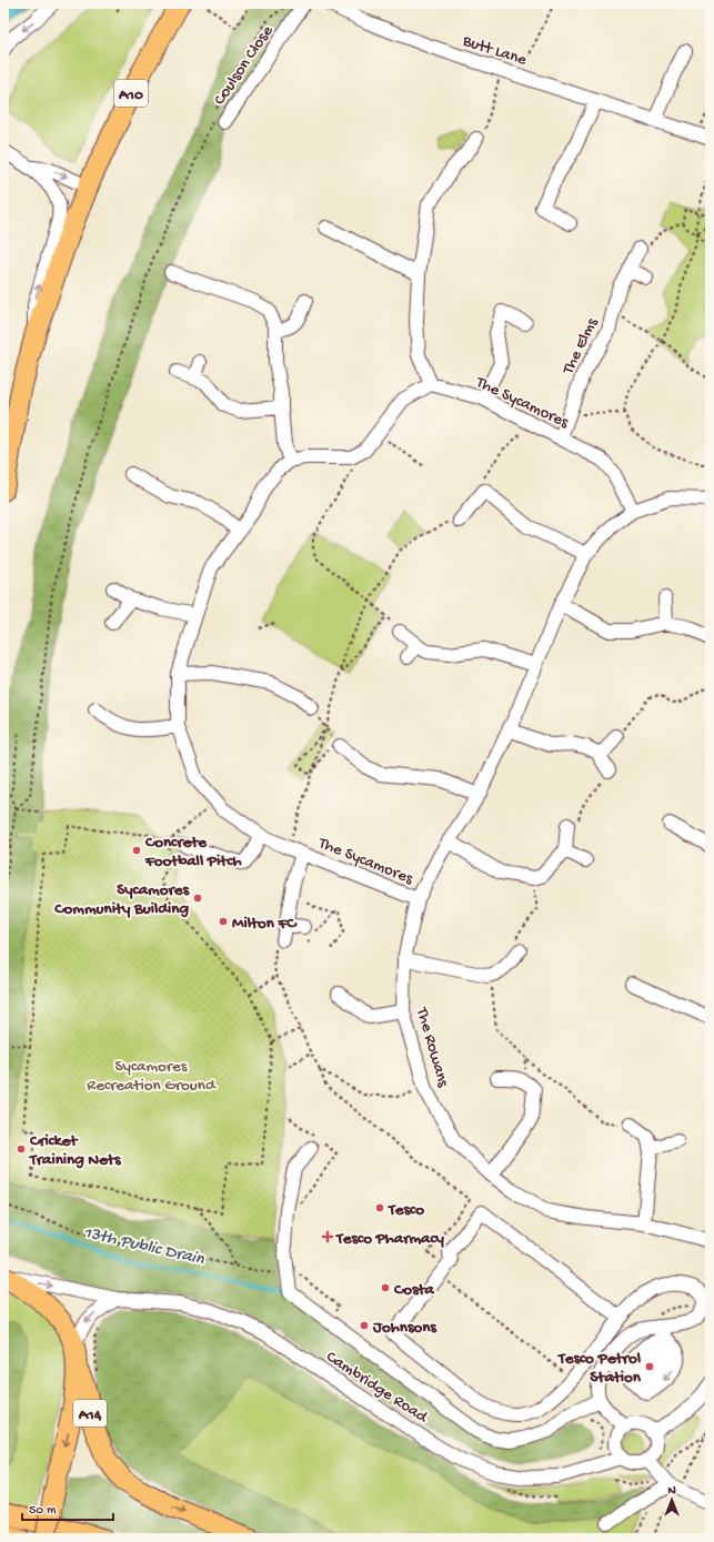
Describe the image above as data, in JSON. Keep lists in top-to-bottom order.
{
  "streets": {
    "highway": ["A10", "A14"],
    "street": [
      "Butt Lane",
      "Coulson Close",
      "The Elms",
      "The Sycamores",
      "The Rowans",
      "Cambridge Road"
    ]
  },
  "crossings": [
    ["The Elms", "The Sycamores"],
    ["The Sycamores", "The Rowans"]
  ],
  "water": ["13th Public Drain"],
  "parks": ["Sycamores Recreation Ground"],
  "places": {
    "other": [
      "Concrete Football Pitch",
      "Sycamores Community Building",
      "Milton FC",
      "Cricket Training Nets",
      "Tesco",
      "Costa",
      "Johnsons",
      "Tesco Petrol Station"
    ],
    "health": ["Tesco Pharmacy"]
  },
  "scale_bar": "50 m",
  "north": "top"
}
